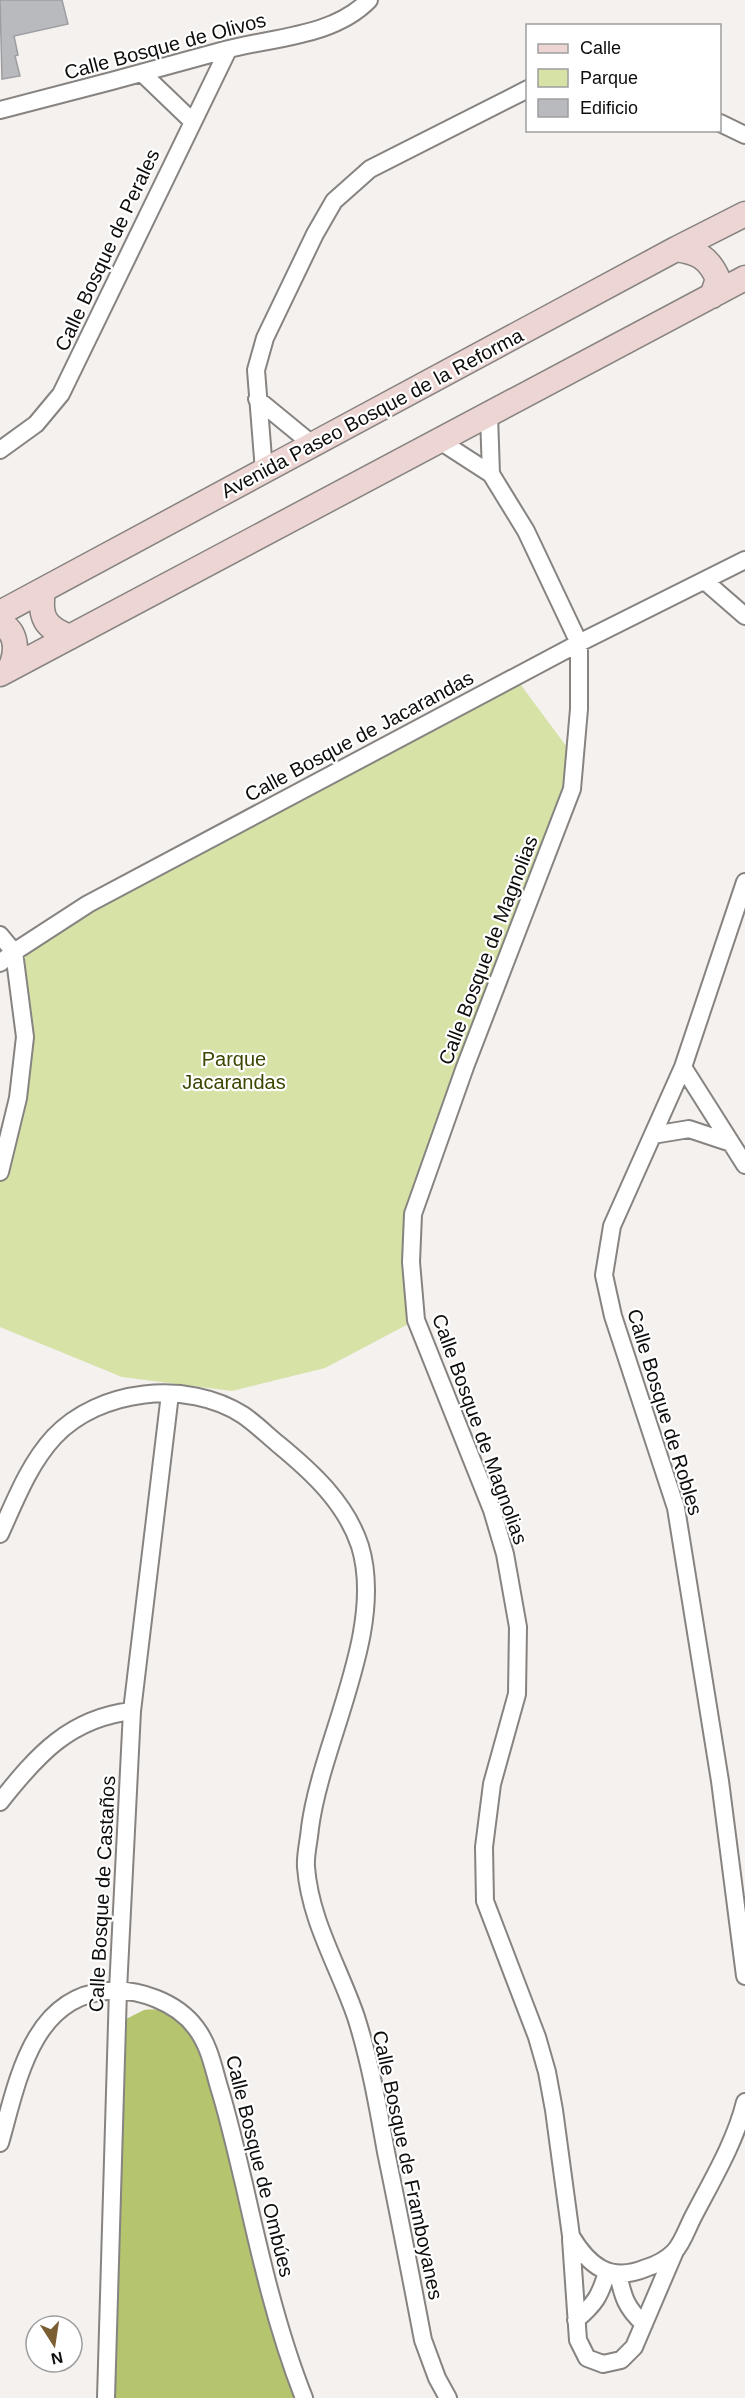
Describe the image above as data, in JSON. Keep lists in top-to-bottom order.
{
  "streets": {
    "main road": ["Avenida Paseo Bosque de la Reforma"],
    "street": [
      "Calle Bosque de Olivos",
      "Calle Bosque de Perales",
      "Calle Bosque de Jacarandas",
      "Calle Bosque de Magnolias",
      "Calle Bosque de Robles",
      "Calle Bosque de Castaños",
      "Calle Bosque de Framboyanes",
      "Calle Bosque de Ombúes"
    ]
  },
  "crossings": [
    ["Calle Bosque de Olivos", "Calle Bosque de Perales"],
    ["Calle Bosque de Jacarandas", "Calle Bosque de Magnolias"],
    ["Calle Bosque de Castaños", "Calle Bosque de Framboyanes"],
    ["Calle Bosque de Castaños", "Calle Bosque de Ombúes"]
  ],
  "parks": ["Parque Jacarandas"],
  "legend": ["Calle", "Parque", "Edificio"],
  "north": "bottom"
}
